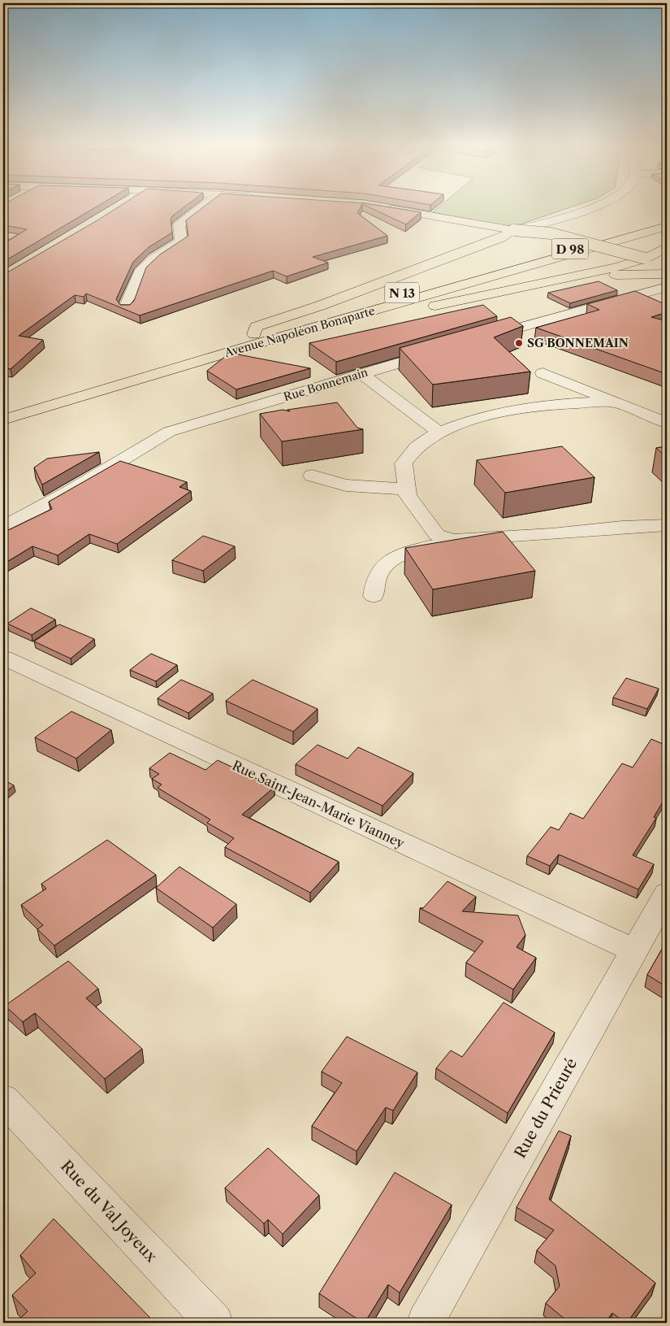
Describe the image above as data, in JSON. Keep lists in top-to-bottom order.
{
  "streets": {
    "main road": ["D 98", "N 13", "Avenue Napoléon Bonaparte"],
    "street": [
      "Rue Bonnemain",
      "Rue Saint-Jean-Marie Vianney",
      "Rue du Prieuré",
      "Rue du Val Joyeux"
    ]
  },
  "crossings": [
    ["Rue Saint-Jean-Marie Vianney", "Rue du Prieuré"]
  ],
  "places": ["SG BONNEMAIN"]
}
